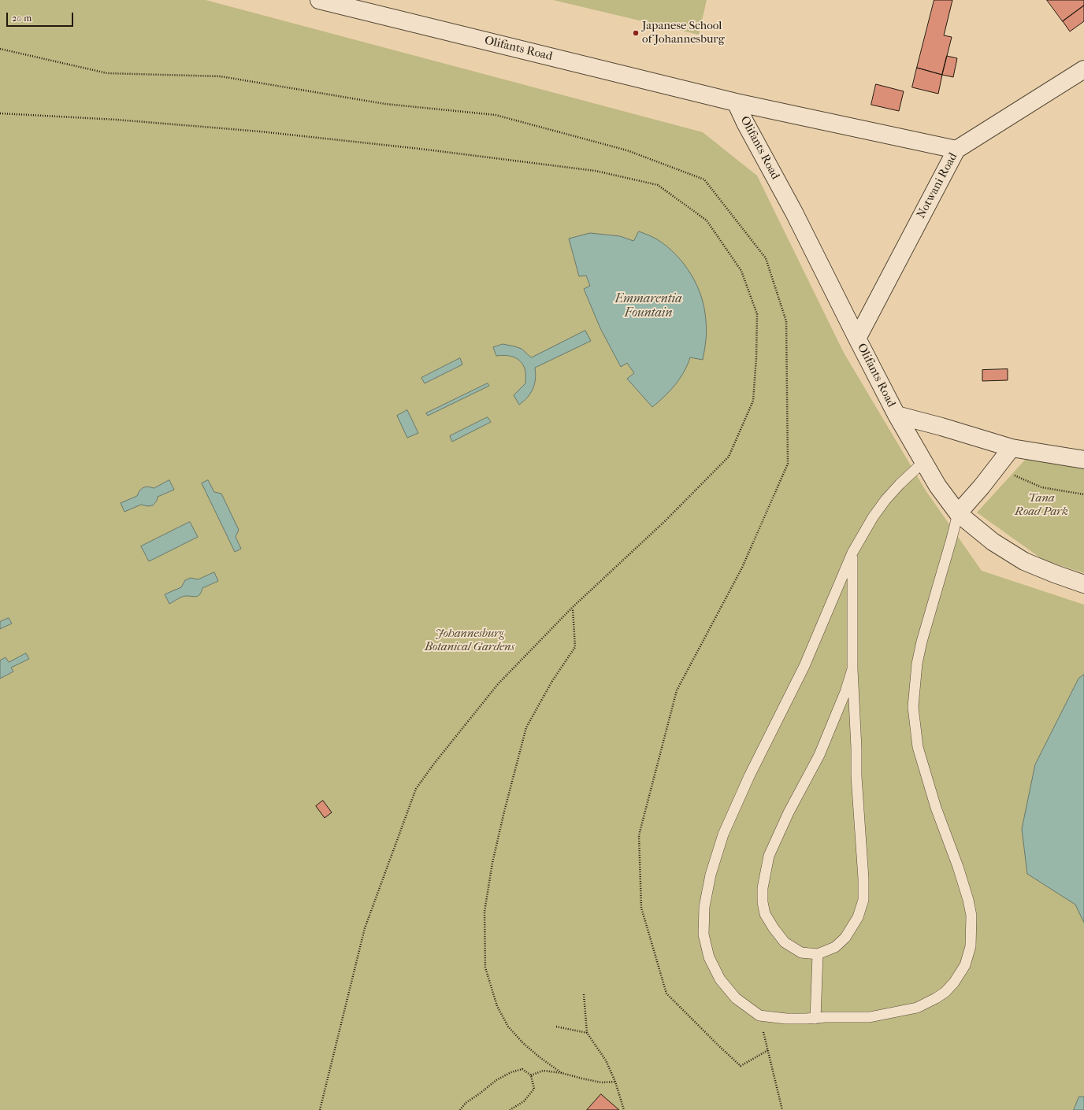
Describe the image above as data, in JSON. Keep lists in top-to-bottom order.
{
  "streets": {
    "street": ["Olifants Road", "Notwani Road"]
  },
  "crossings": [
    ["Olifants Road", "Notwani Road"]
  ],
  "water": ["Emmarentia Fountain"],
  "parks": ["Tana Road Park", "Johannesburg Botanical Gardens"],
  "places": ["Japanese School of Johannesburg"],
  "scale_bar": "20 m"
}
